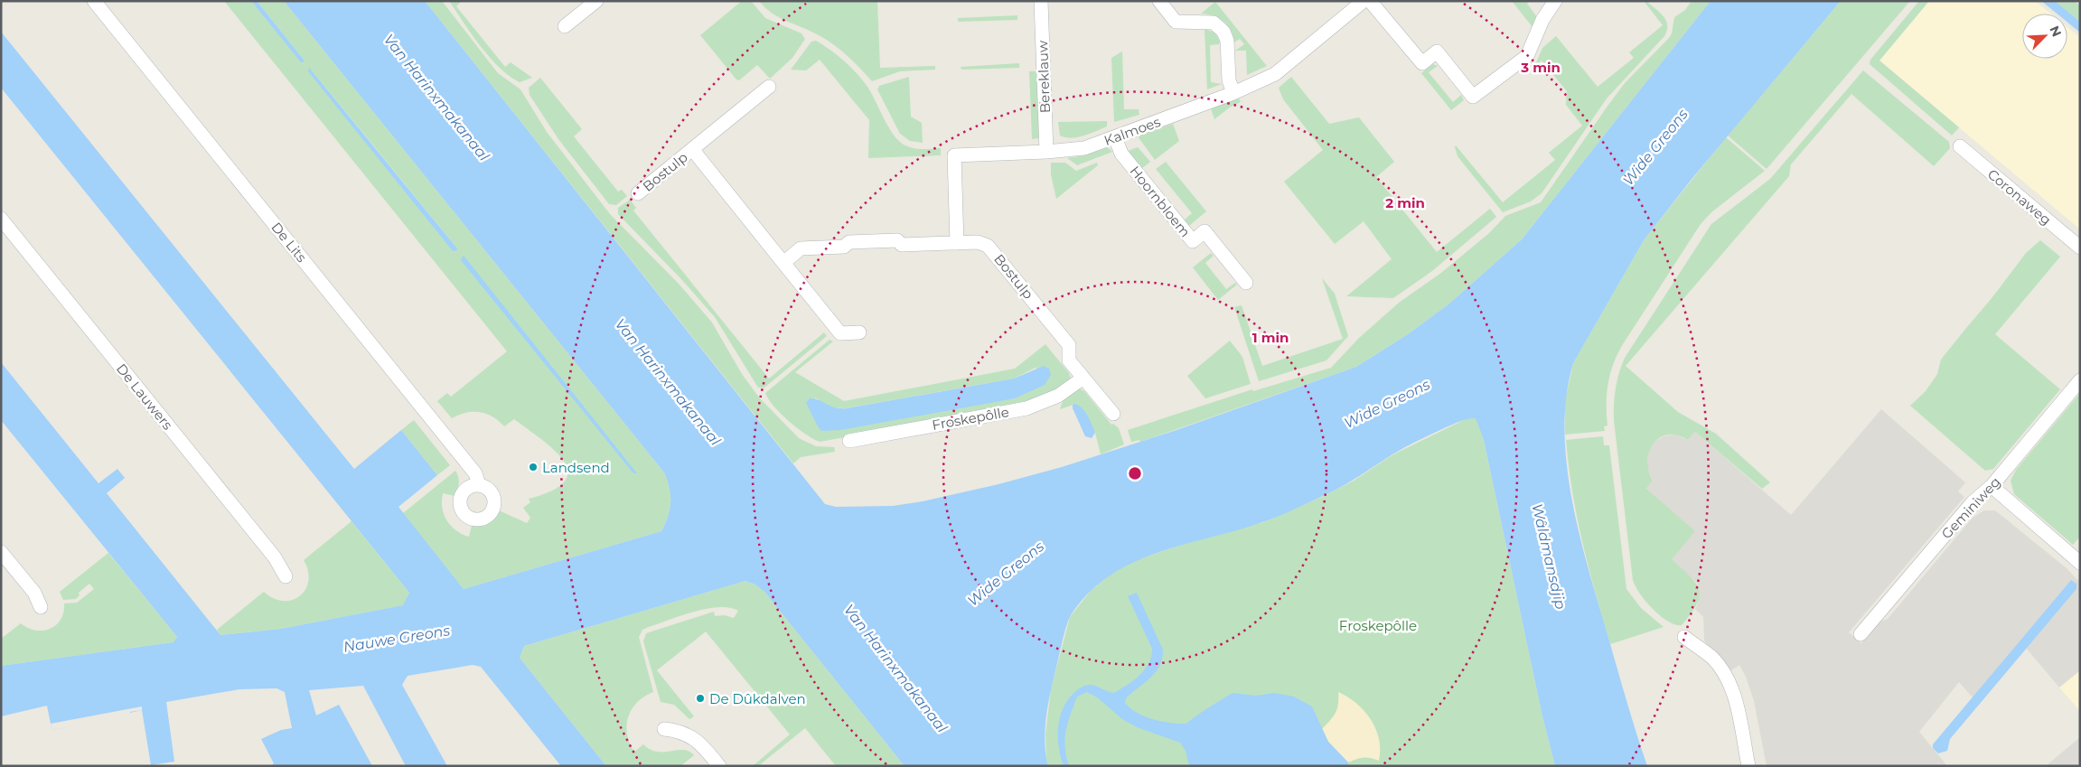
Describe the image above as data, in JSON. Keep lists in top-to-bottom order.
{
  "streets": {
    "street": [
      "Bereklauw",
      "Kalmoes",
      "Bostulp",
      "Coronaweg",
      "Hoornbloem",
      "De Lits",
      "De Lauwers",
      "Froskepôlle",
      "Geminiweg"
    ]
  },
  "crossings": [
    ["Bereklauw", "Kalmoes"],
    ["Kalmoes", "Bostulp"],
    ["Kalmoes", "Hoornbloem"],
    ["Bostulp", "Froskepôlle"]
  ],
  "water": [
    "Van Harinxmakanaal",
    "Wide Greons",
    "Wâldmansdjip",
    "Nauwe Greons"
  ],
  "parks": ["Froskepôlle"],
  "places": ["Landsend", "De Dûkdalven"],
  "north": "top right",
  "rings": ["3 min", "2 min", "1 min"]
}
